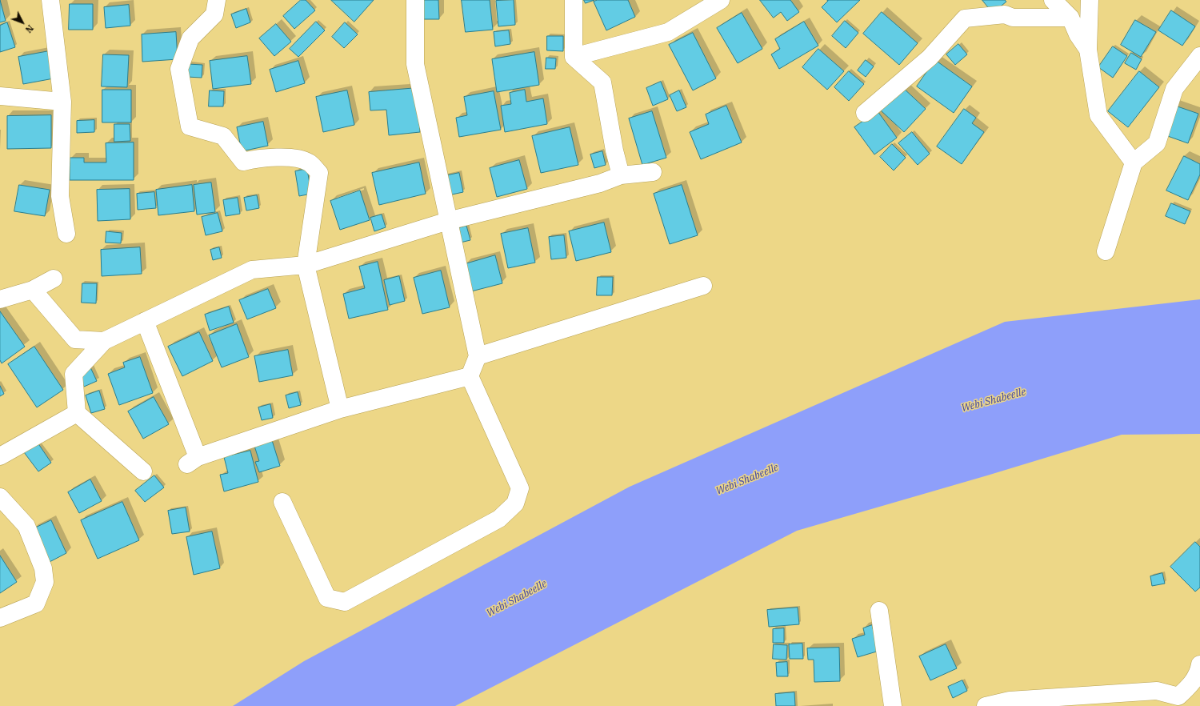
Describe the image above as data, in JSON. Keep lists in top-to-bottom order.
{
  "water": ["Webi Shabeelle"],
  "north": "bottom right"
}
